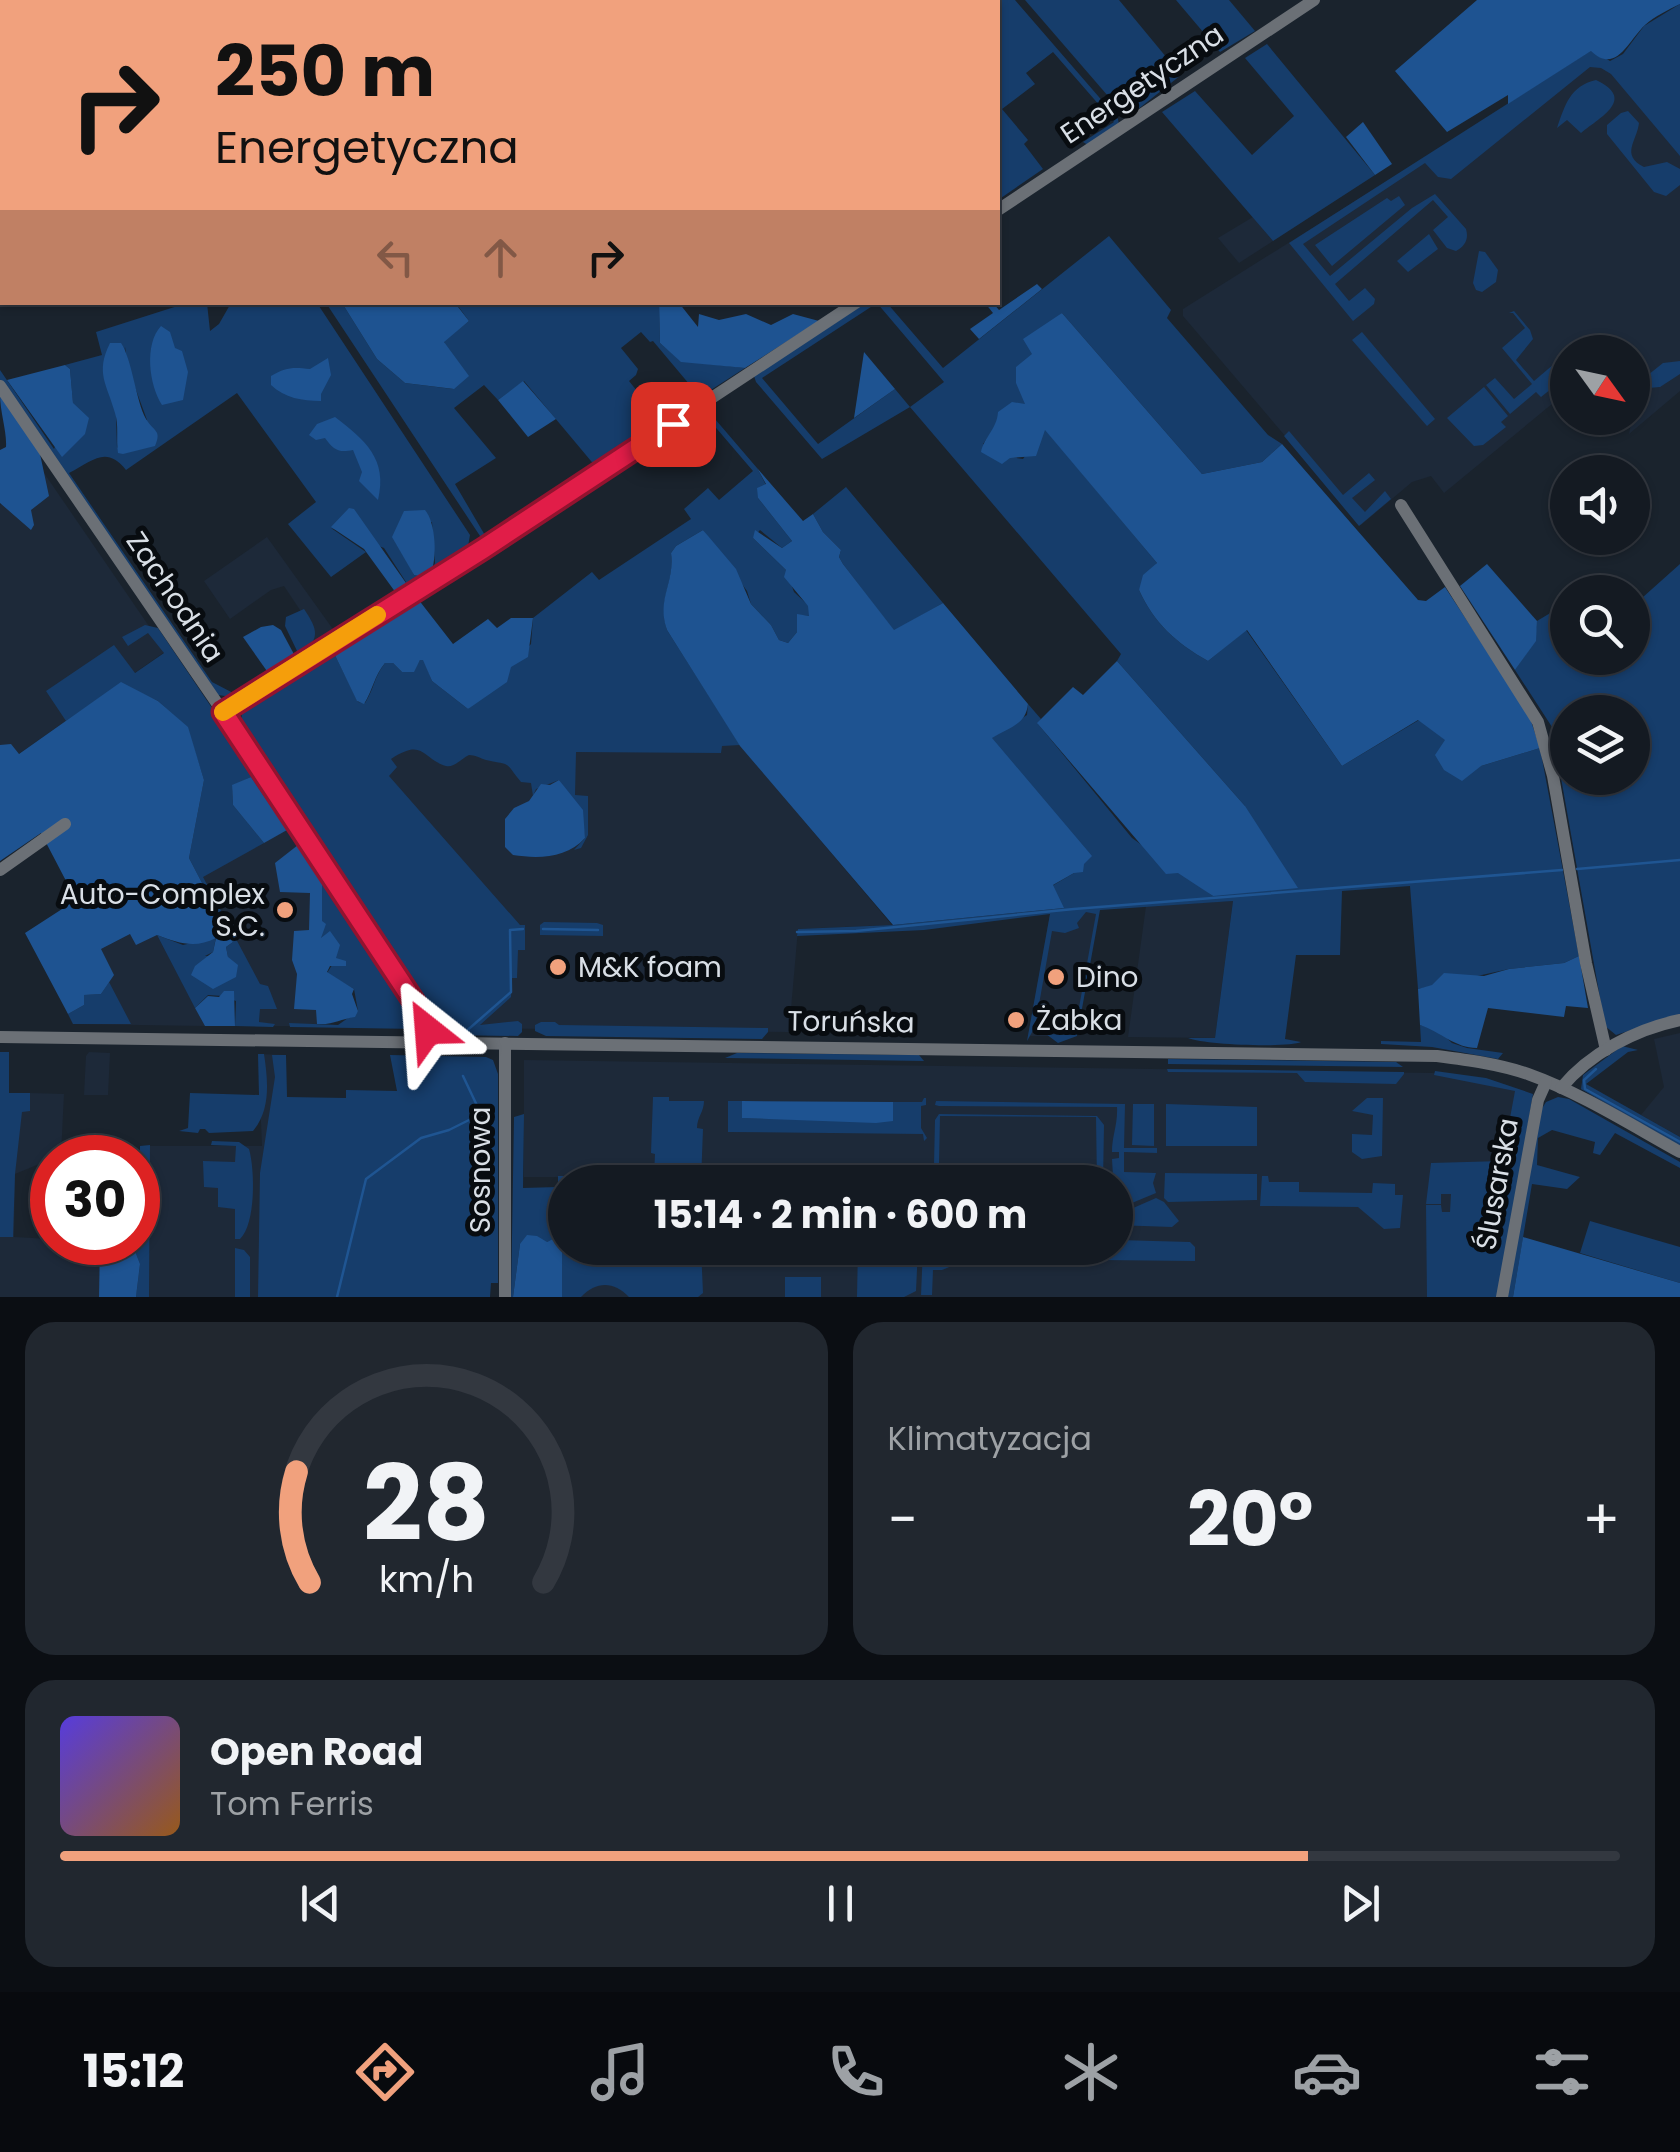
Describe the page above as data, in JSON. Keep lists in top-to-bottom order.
{
  "streets": {
    "street": [
      "Energetyczna",
      "Zachodnia",
      "Toruńska",
      "Sosnowa",
      "Ślusarska"
    ]
  },
  "crossings": [
    ["Zachodnia", "Toruńska"],
    ["Toruńska", "Sosnowa"],
    ["Toruńska", "Ślusarska"]
  ],
  "places": [
    "Auto-Complex S.C.",
    "M&K foam",
    "Dino",
    "Żabka"
  ],
  "north": "bottom right",
  "page": {
    "turn": ["250 m", "Energetyczna"],
    "limit": "30",
    "trip": "15:14 · 2 min · 600 m",
    "tile": "Klimatyzacja",
    "heat": ["−", "20°", "+"],
    "song": ["Open Road", "Tom Ferris"],
    "tabs": "15:12",
    "gauge": ["28", "km/h"]
  }
}
